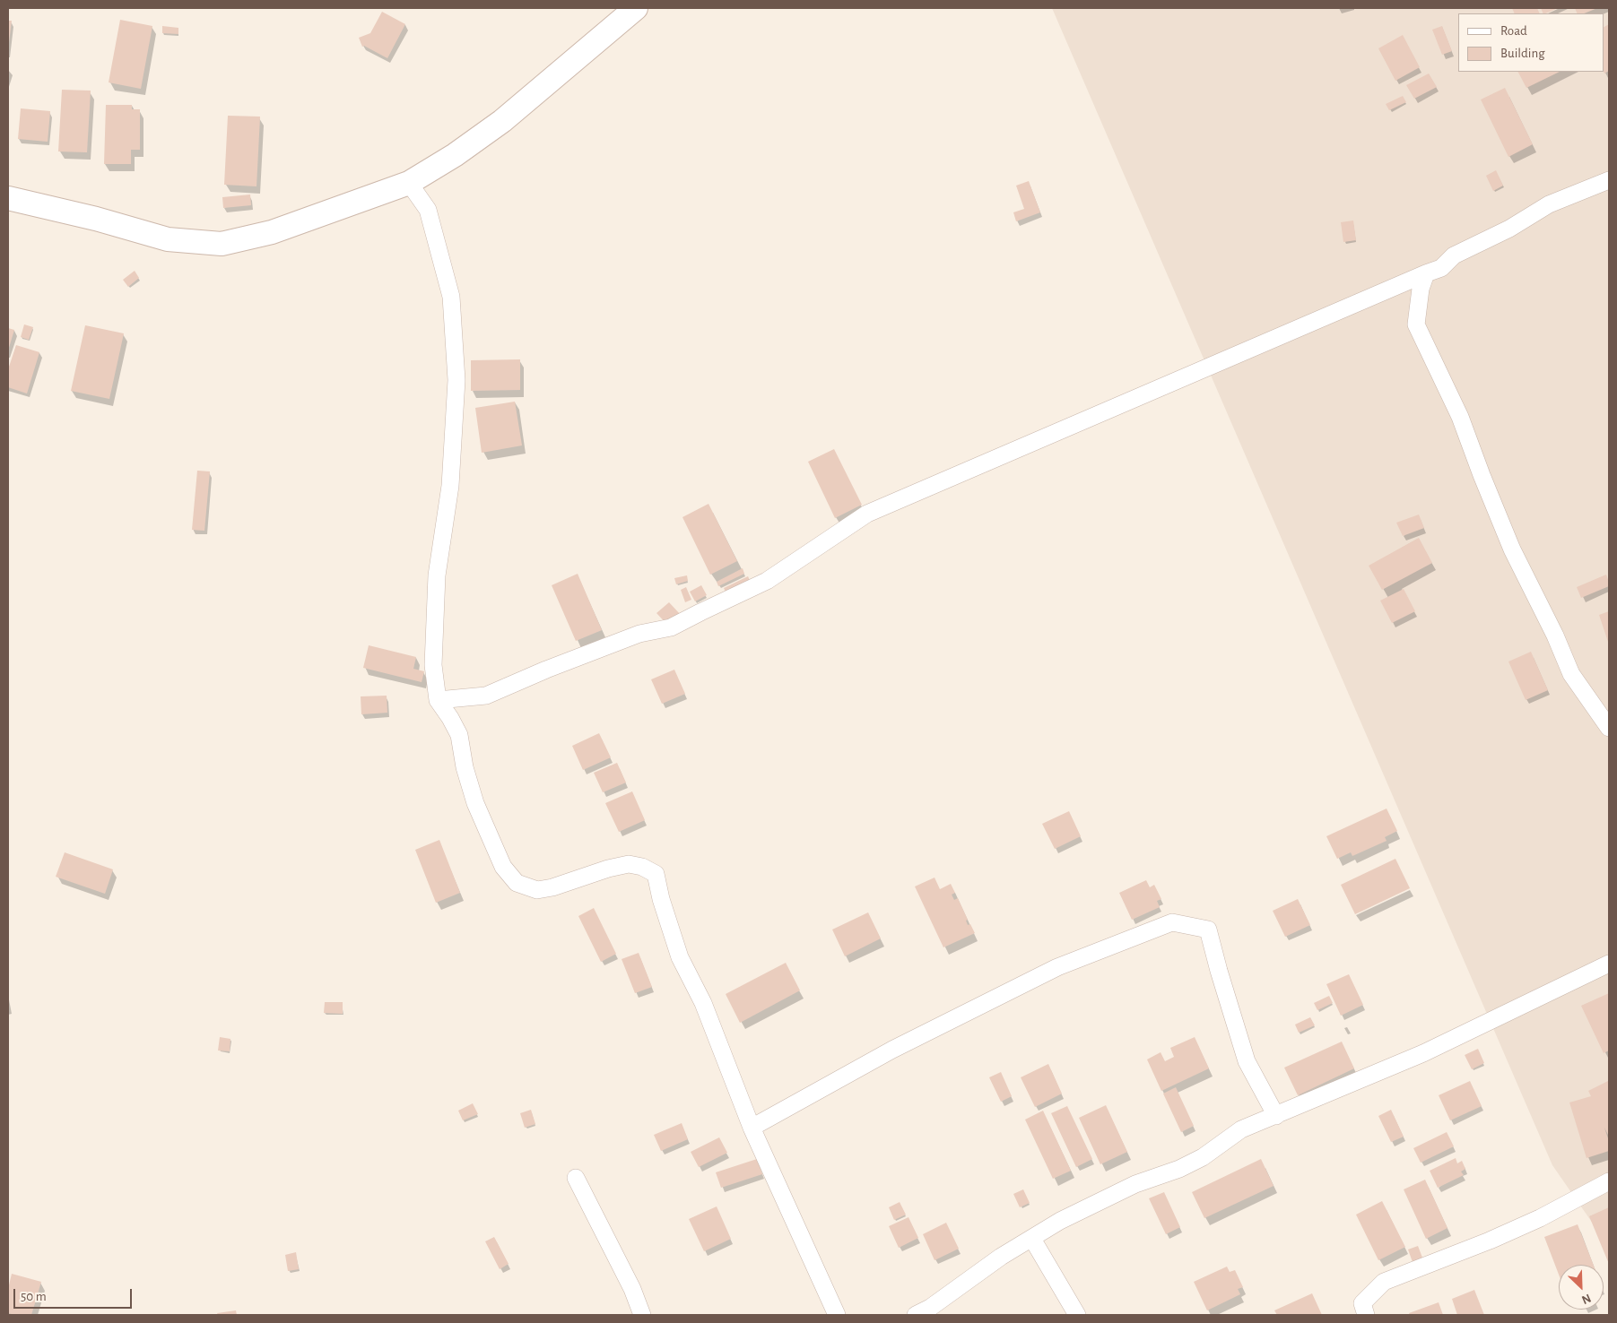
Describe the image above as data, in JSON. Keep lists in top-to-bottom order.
{
  "legend": ["Road", "Building"],
  "scale_bar": "50 m",
  "north": "bottom right"
}
